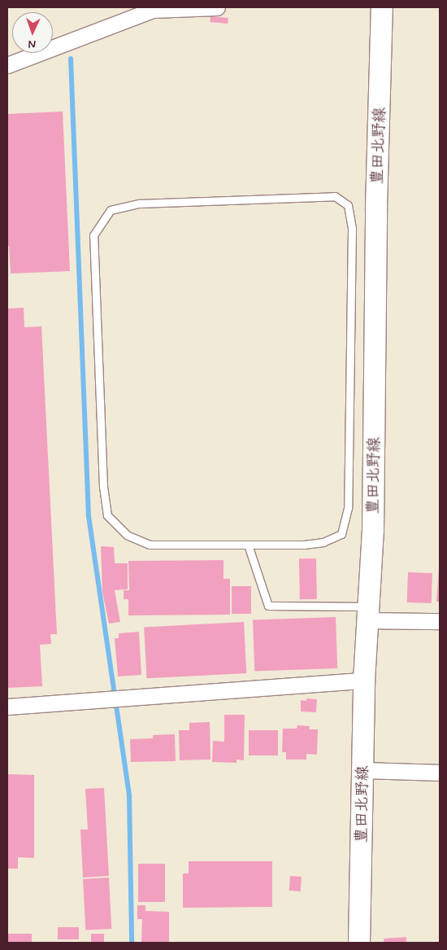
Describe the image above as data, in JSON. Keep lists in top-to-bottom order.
{
  "streets": {
    "main road": ["豊田北野線"]
  },
  "north": "bottom"
}
